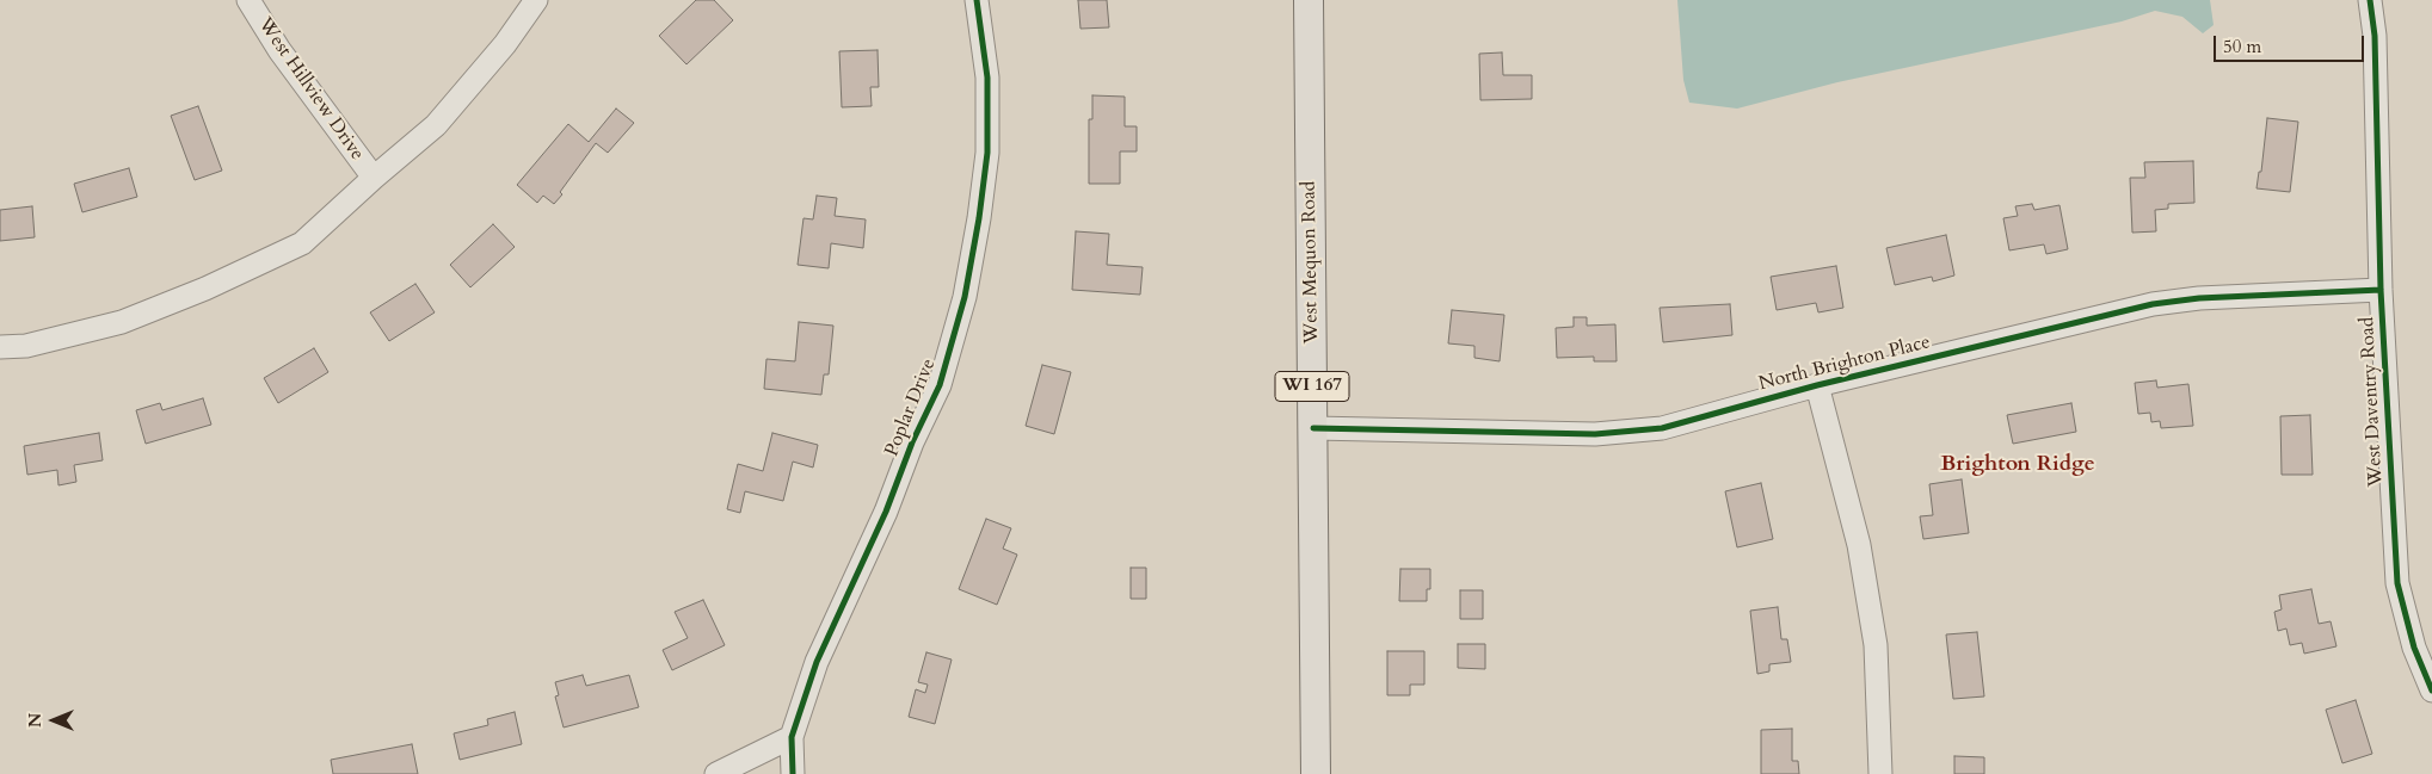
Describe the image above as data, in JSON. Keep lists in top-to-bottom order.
{
  "streets": {
    "main road": ["West Mequon Road", "WI 167"],
    "street": [
      "West Hillview Drive",
      "North Brighton Place",
      "West Daventry Road",
      "Poplar Drive"
    ]
  },
  "crossings": [
    ["West Mequon Road", "North Brighton Place"],
    ["North Brighton Place", "West Daventry Road"]
  ],
  "districts": ["Brighton Ridge"],
  "scale_bar": "50 m",
  "north": "left"
}
